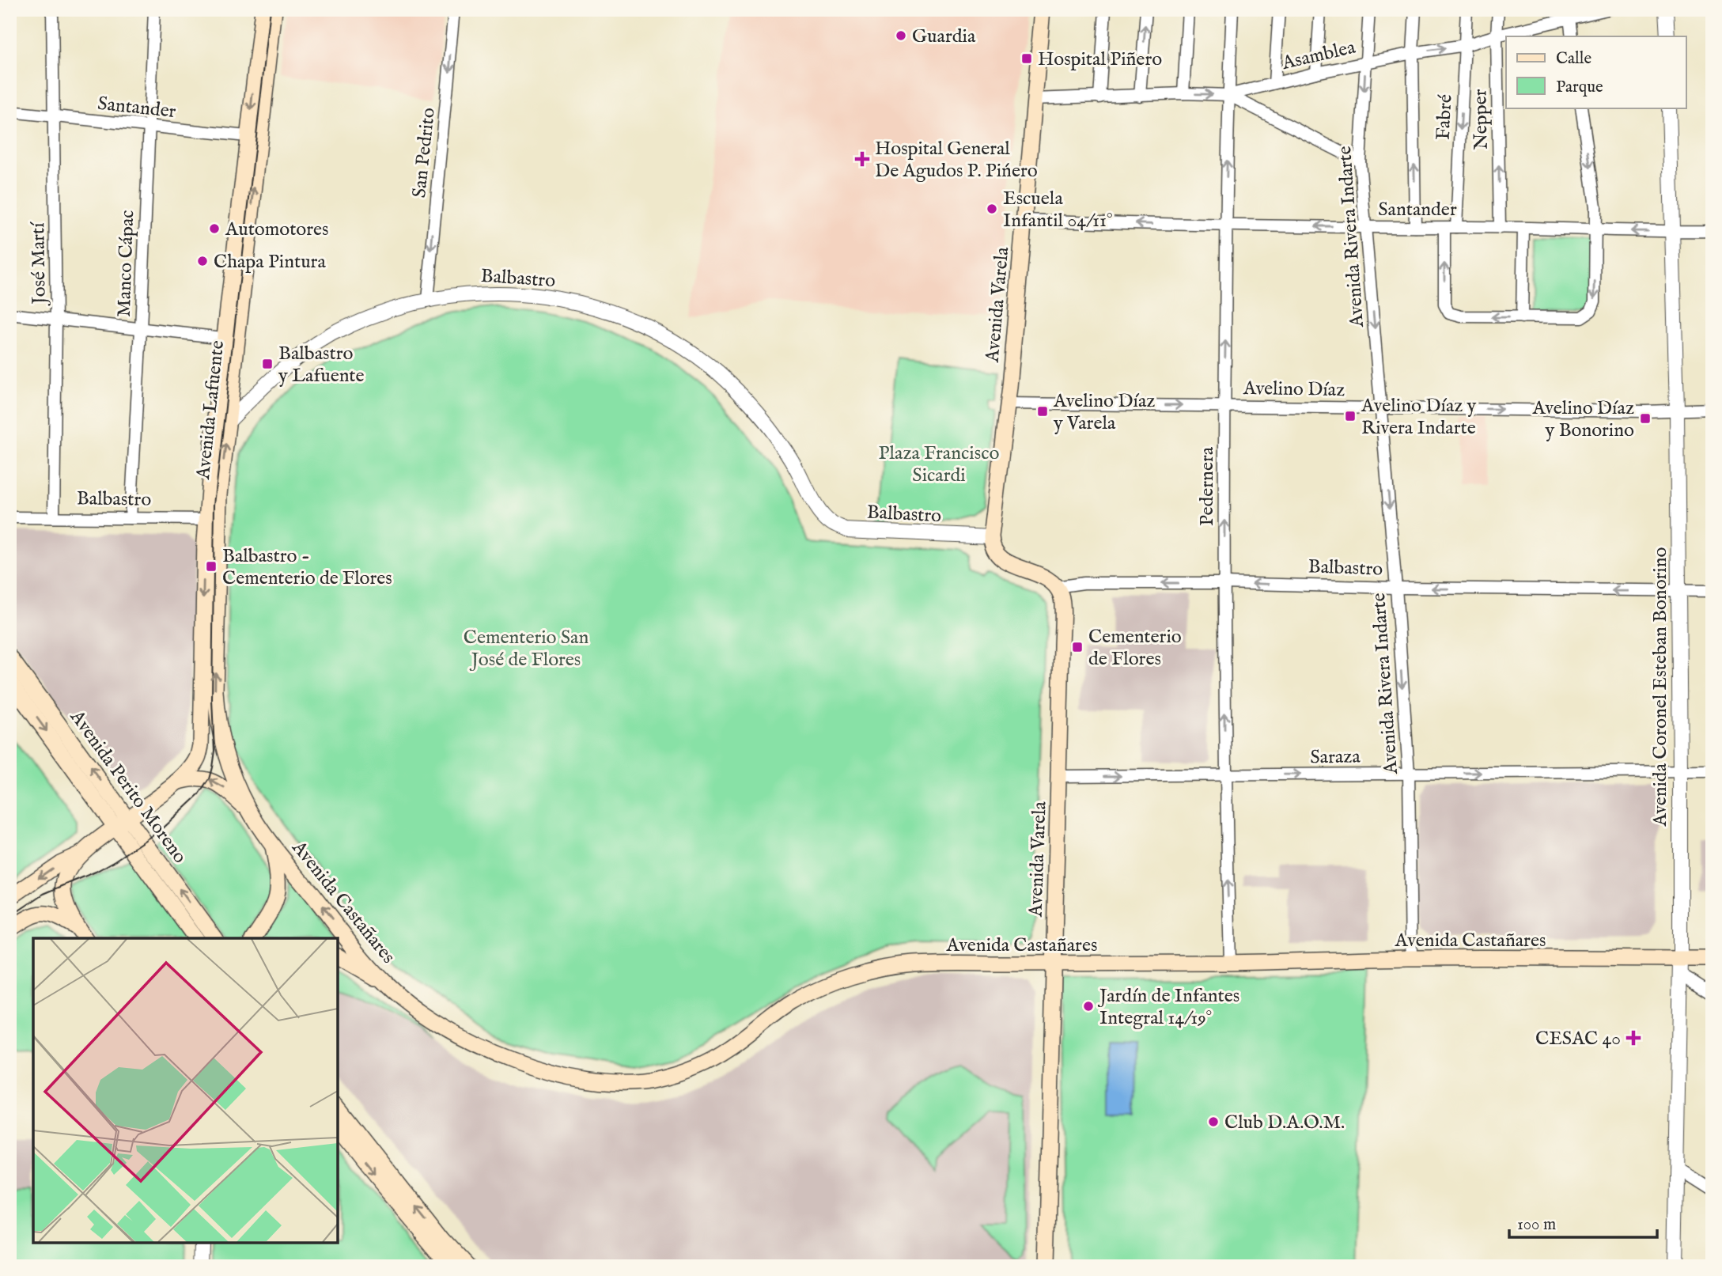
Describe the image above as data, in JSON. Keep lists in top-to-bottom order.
{
  "streets": {
    "main road": [
      "Avenida Varela",
      "Avenida Lafuente",
      "Avenida Perito Moreno",
      "Avenida Castañares"
    ],
    "street": [
      "Asamblea",
      "Santander",
      "Fabré",
      "Nepper",
      "San Pedrito",
      "Avenida Rivera Indarte",
      "José Martí",
      "Manco Cápac",
      "Balbastro",
      "Avelino Díaz",
      "Pedernera",
      "Avenida Coronel Esteban Bonorino",
      "Saraza"
    ]
  },
  "crossings": [
    ["Asamblea", "Fabré"],
    ["Asamblea", "Nepper"],
    ["Asamblea", "Avenida Rivera Indarte"],
    ["Asamblea", "Avenida Varela"],
    ["Asamblea", "Pedernera"],
    ["Santander", "Fabré"],
    ["Santander", "Nepper"],
    ["Santander", "Avenida Rivera Indarte"],
    ["Santander", "José Martí"],
    ["Santander", "Manco Cápac"],
    ["Santander", "Avenida Varela"],
    ["Santander", "Avenida Lafuente"],
    ["Santander", "Pedernera"],
    ["Santander", "Avenida Coronel Esteban Bonorino"],
    ["San Pedrito", "Balbastro"],
    ["Avenida Rivera Indarte", "Balbastro"],
    ["Avenida Rivera Indarte", "Avelino Díaz"],
    ["Avenida Rivera Indarte", "Saraza"],
    ["Avenida Rivera Indarte", "Avenida Castañares"],
    ["José Martí", "Balbastro"],
    ["Manco Cápac", "Balbastro"],
    ["Balbastro", "Avenida Varela"],
    ["Balbastro", "Avenida Lafuente"],
    ["Balbastro", "Pedernera"],
    ["Balbastro", "Avenida Coronel Esteban Bonorino"],
    ["Avenida Varela", "Avelino Díaz"],
    ["Avenida Varela", "Saraza"],
    ["Avenida Varela", "Avenida Castañares"],
    ["Avelino Díaz", "Pedernera"],
    ["Avelino Díaz", "Avenida Coronel Esteban Bonorino"],
    ["Avenida Lafuente", "Avenida Perito Moreno"],
    ["Avenida Lafuente", "Avenida Castañares"],
    ["Pedernera", "Saraza"],
    ["Pedernera", "Avenida Castañares"],
    ["Avenida Coronel Esteban Bonorino", "Saraza"],
    ["Avenida Coronel Esteban Bonorino", "Avenida Castañares"]
  ],
  "one_way": [
    "Santander",
    "San Pedrito",
    "Avenida Rivera Indarte",
    "Avelino Díaz",
    "Pedernera",
    "Saraza"
  ],
  "parks": ["Plaza Francisco Sicardi", "Cementerio San José de Flores"],
  "places": {
    "other": [
      "Guardia",
      "Escuela Infantil 04/11°",
      "Automotores",
      "Chapa Pintura",
      "Jardín de Infantes Integral 14/19°",
      "Club D.A.O.M."
    ],
    "transit": [
      "Hospital Piñero",
      "Balbastro y Lafuente",
      "Avelino Díaz y Varela",
      "Avelino Díaz y Rivera Indarte",
      "Avelino Díaz y Bonorino",
      "Balbastro - Cementerio de Flores",
      "Cementerio de Flores"
    ],
    "health": ["Hospital General De Agudos P. Pińero", "CESAC 40"]
  },
  "legend": ["Calle", "Parque"],
  "scale_bar": "100 m"
}
